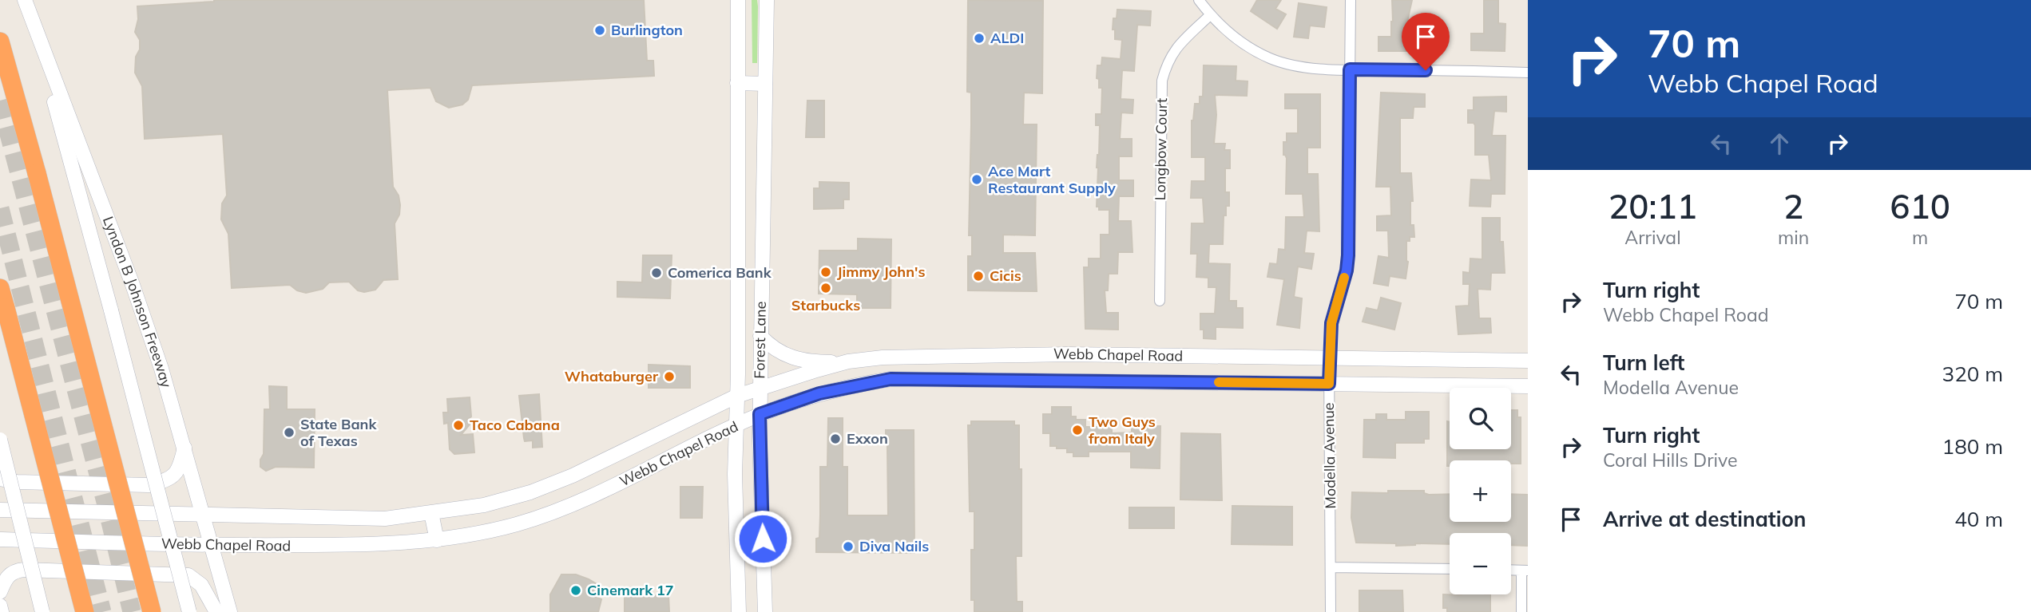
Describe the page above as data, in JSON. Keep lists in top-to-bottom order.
{
  "streets": {
    "main road": ["Lyndon B Johnson Freeway", "Forest Lane", "Webb Chapel Road"],
    "street": ["Longbow Court", "Modella Avenue"]
  },
  "crossings": [
    ["Lyndon B Johnson Freeway", "Webb Chapel Road"],
    ["Forest Lane", "Webb Chapel Road"],
    ["Webb Chapel Road", "Modella Avenue"]
  ],
  "places": [
    "Burlington",
    "ALDI",
    "Ace Mart Restaurant Supply",
    "Jimmy John's",
    "Comerica Bank",
    "Cicis",
    "Starbucks",
    "Whataburger",
    "Taco Cabana",
    "Two Guys from Italy",
    "State Bank of Texas",
    "Exxon",
    "Diva Nails",
    "Cinemark 17"
  ],
  "page": {
    "turn": ["70 m", "Webb Chapel Road"],
    "eta": [
      "20:11",
      "Arrival",
      "2",
      "min",
      "610",
      "m"
    ],
    "list": [
      {
        "name": "Turn right",
        "note": "Webb Chapel Road",
        "value": "70 m"
      },
      {
        "name": "Turn left",
        "note": "Modella Avenue",
        "value": "320 m"
      },
      {
        "name": "Turn right",
        "note": "Coral Hills Drive",
        "value": "180 m"
      },
      {
        "name": "Arrive at destination",
        "value": "40 m"
      }
    ],
    "map_buttons": ["+", "−"]
  }
}
